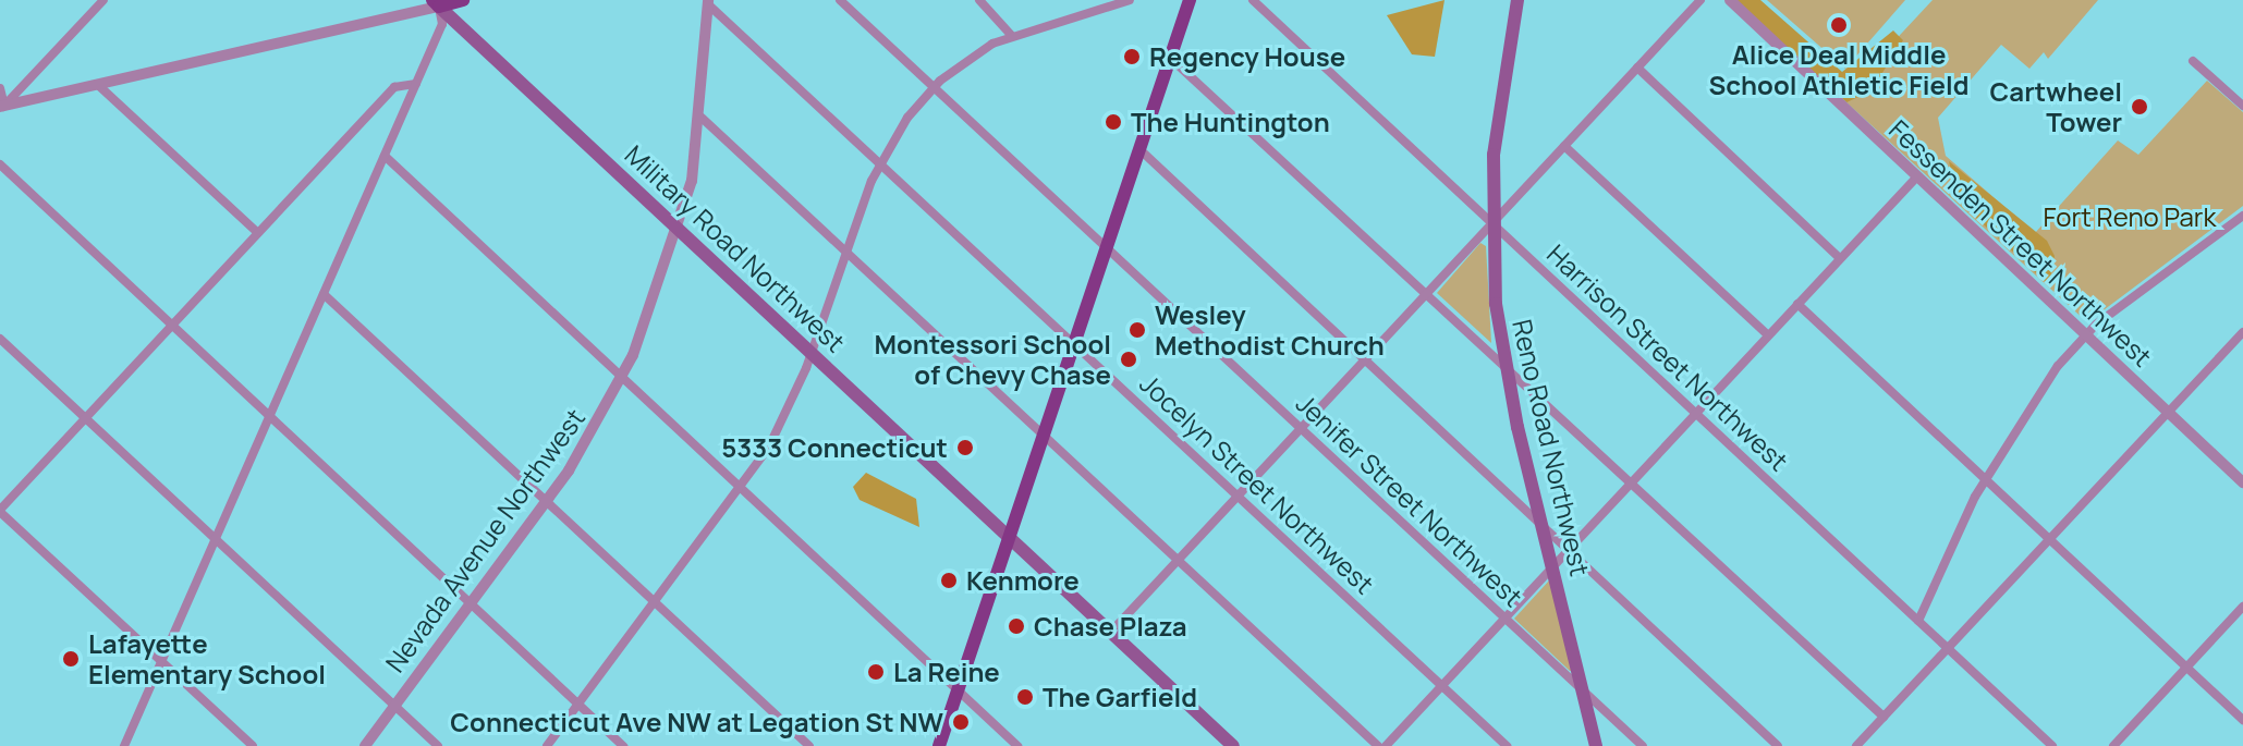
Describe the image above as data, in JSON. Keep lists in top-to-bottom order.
{
  "streets": {
    "main road": ["Military Road Northwest", "Reno Road Northwest"],
    "street": [
      "Fessenden Street Northwest",
      "Harrison Street Northwest",
      "Jocelyn Street Northwest",
      "Jenifer Street Northwest",
      "Nevada Avenue Northwest"
    ]
  },
  "crossings": [
    ["Military Road Northwest", "Nevada Avenue Northwest"],
    ["Harrison Street Northwest", "Reno Road Northwest"],
    ["Reno Road Northwest", "Jenifer Street Northwest"],
    ["Jocelyn Street Northwest", "Nevada Avenue Northwest"]
  ],
  "parks": ["Fort Reno Park"],
  "places": [
    "Alice Deal Middle School Athletic Field",
    "Regency House",
    "Cartwheel Tower",
    "The Huntington",
    "Wesley Methodist Church",
    "Montessori School of Chevy Chase",
    "5333 Connecticut",
    "Kenmore",
    "Chase Plaza",
    "Lafayette Elementary School",
    "La Reine",
    "The Garfield",
    "Connecticut Ave NW at Legation St NW"
  ]
}
